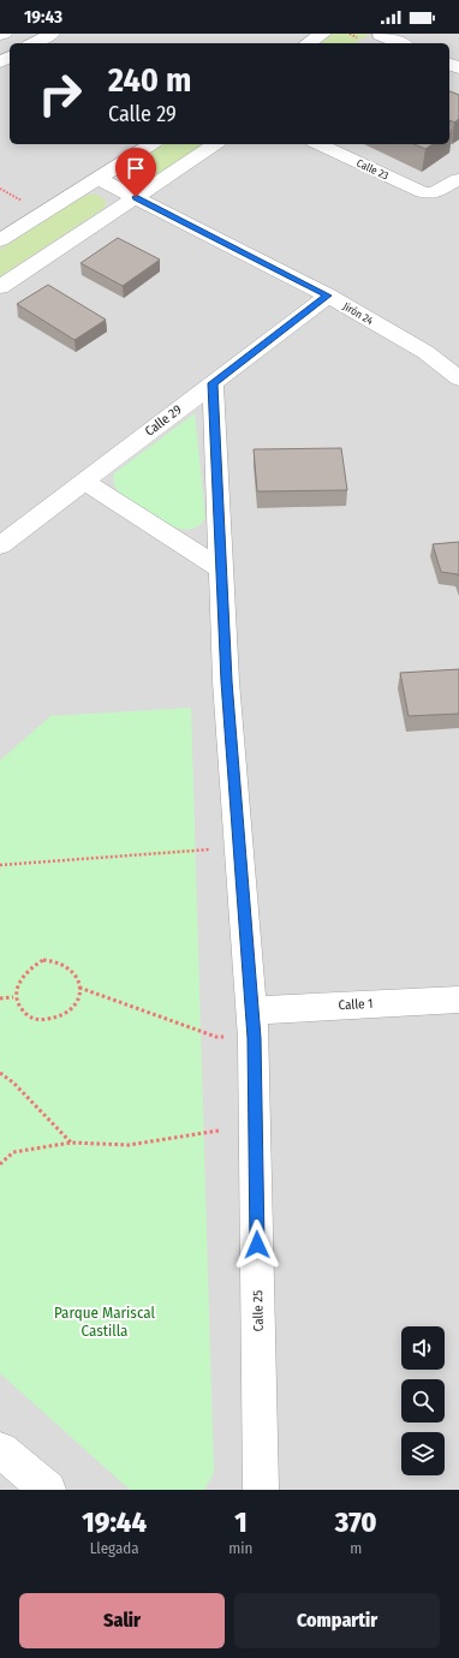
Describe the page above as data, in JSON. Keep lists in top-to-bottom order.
{
  "streets": {
    "street": [
      "Calle 23",
      "Jirón 24",
      "Calle 29",
      "Calle 1",
      "Calle 25"
    ]
  },
  "crossings": [
    ["Jirón 24", "Calle 29"],
    ["Calle 29", "Calle 25"],
    ["Calle 1", "Calle 25"]
  ],
  "parks": ["Parque Mariscal Castilla"],
  "page": {
    "status": "19:43",
    "turn": ["240 m", "Calle 29"],
    "eta": [
      "19:44",
      "Llegada",
      "1",
      "min",
      "370",
      "m"
    ],
    "buttons": ["Salir", "Compartir"]
  }
}
